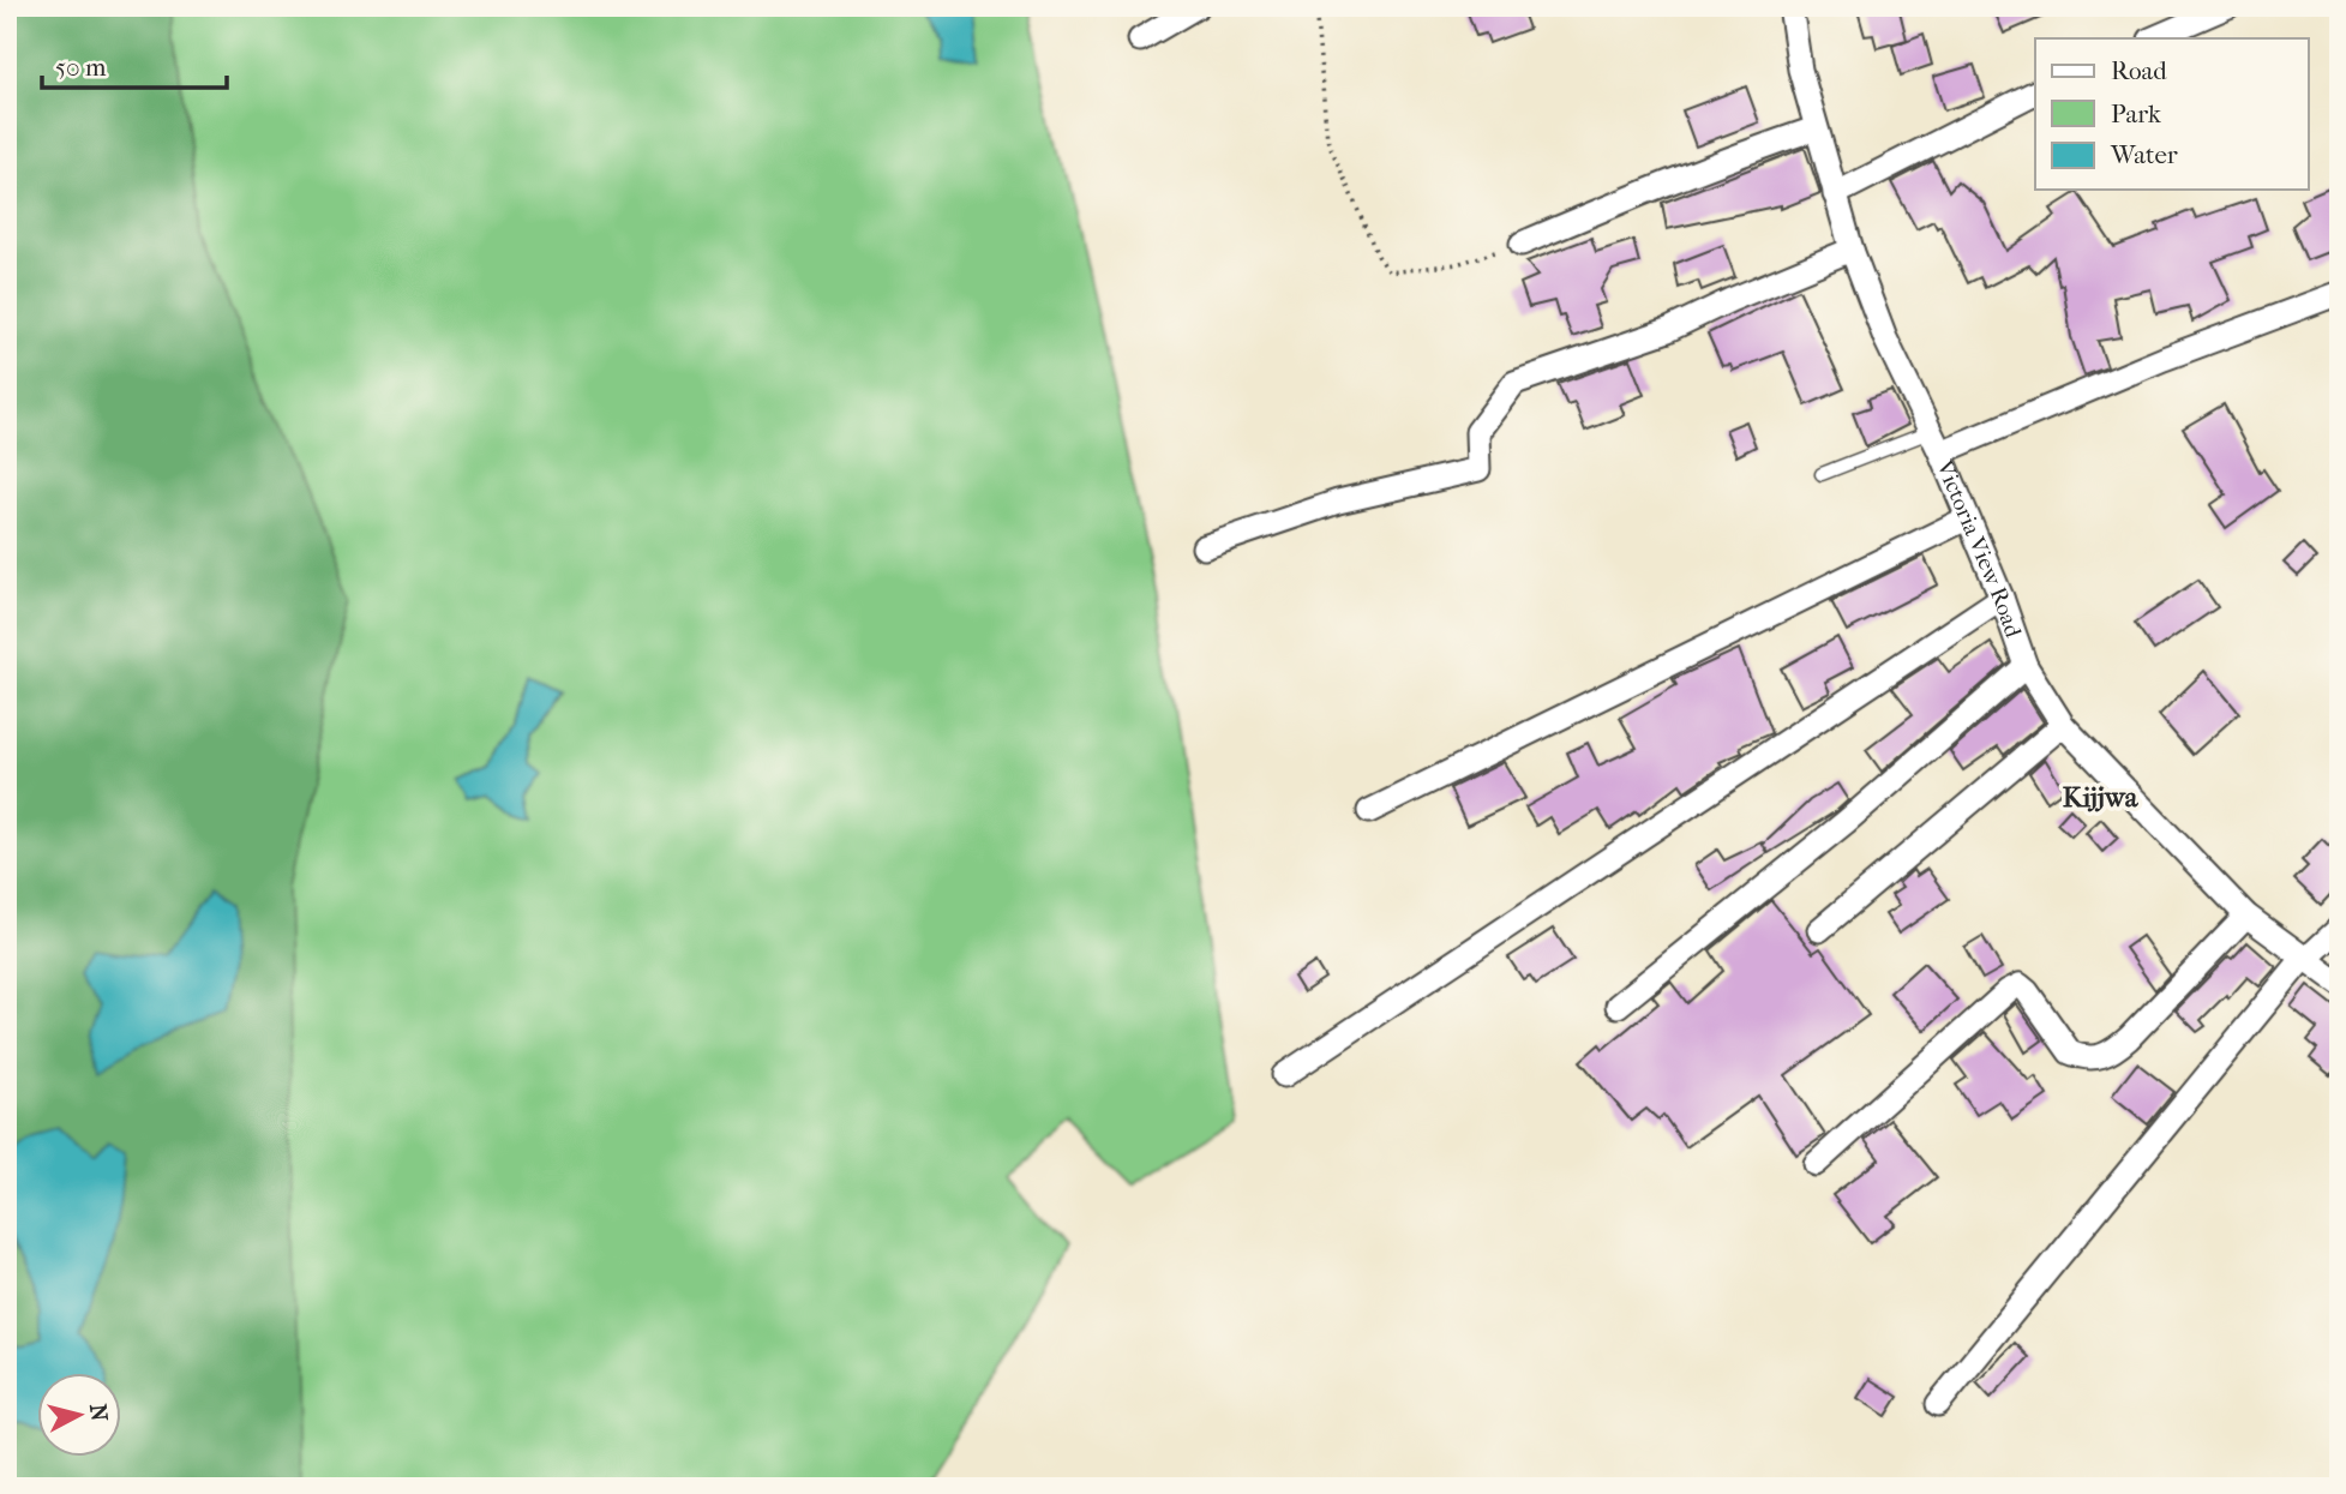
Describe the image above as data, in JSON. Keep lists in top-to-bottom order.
{
  "streets": {
    "street": ["Victoria View Road"]
  },
  "districts": ["Kijjwa"],
  "legend": ["Road", "Park", "Water"],
  "scale_bar": "50 m",
  "north": "right"
}
